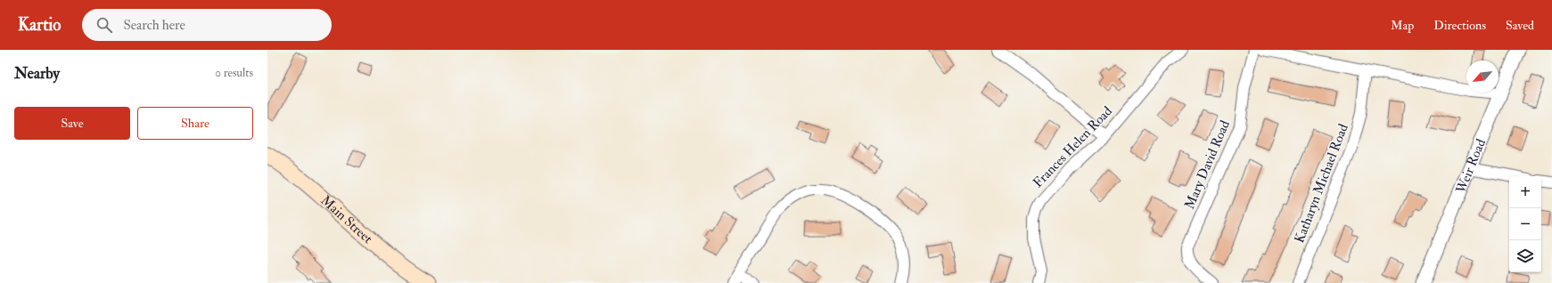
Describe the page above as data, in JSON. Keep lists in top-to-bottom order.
{
  "streets": {
    "main road": ["Main Street"],
    "street": [
      "Frances Helen Road",
      "Mary David Road",
      "Weir Road",
      "Katharyn Michael Road"
    ]
  },
  "north": "bottom left",
  "page": {
    "header": "Kartio",
    "search": "Search here",
    "nav": ["Map", "Directions", "Saved"],
    "heading": ["Nearby", "0 results"],
    "buttons": ["Save", "Share"],
    "map_buttons": ["+", "−"]
  }
}
